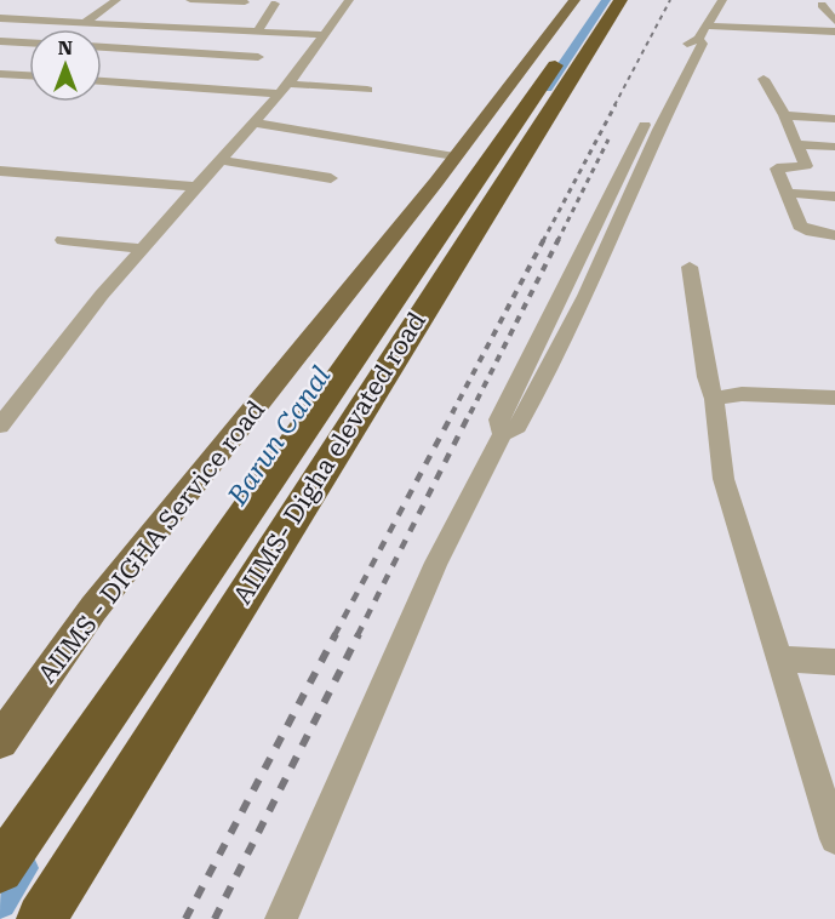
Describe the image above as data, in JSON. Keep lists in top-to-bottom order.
{
  "streets": {
    "highway": ["AIIMS- Digha elevated road"],
    "main road": ["AIIMS - DIGHA Service road"]
  },
  "water": ["Barun Canal"],
  "north": "top"
}
